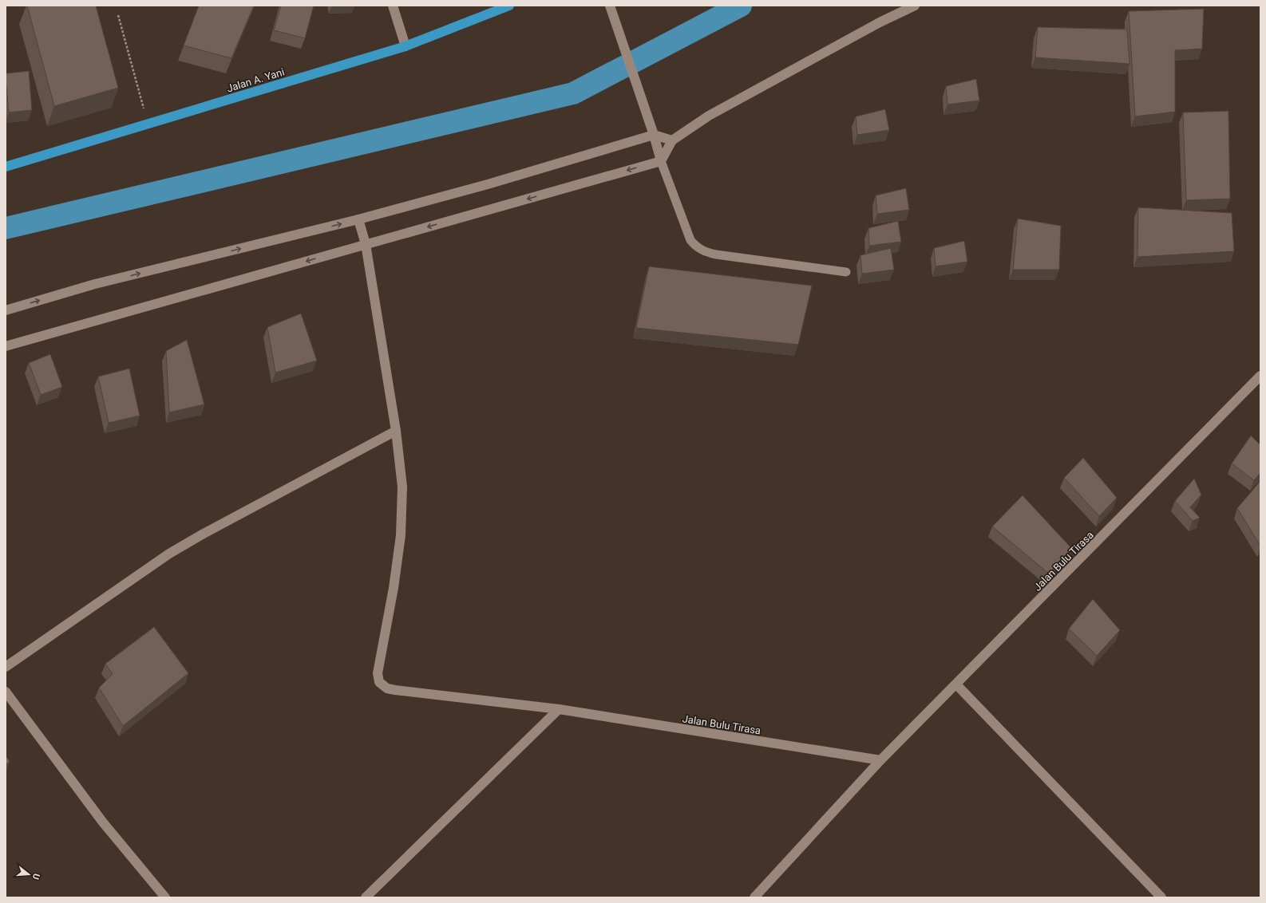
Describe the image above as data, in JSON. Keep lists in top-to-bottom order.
{
  "streets": {
    "highway": ["Jalan A. Yani"],
    "street": ["Jalan Bulu Tirasa"]
  },
  "north": "right"
}
